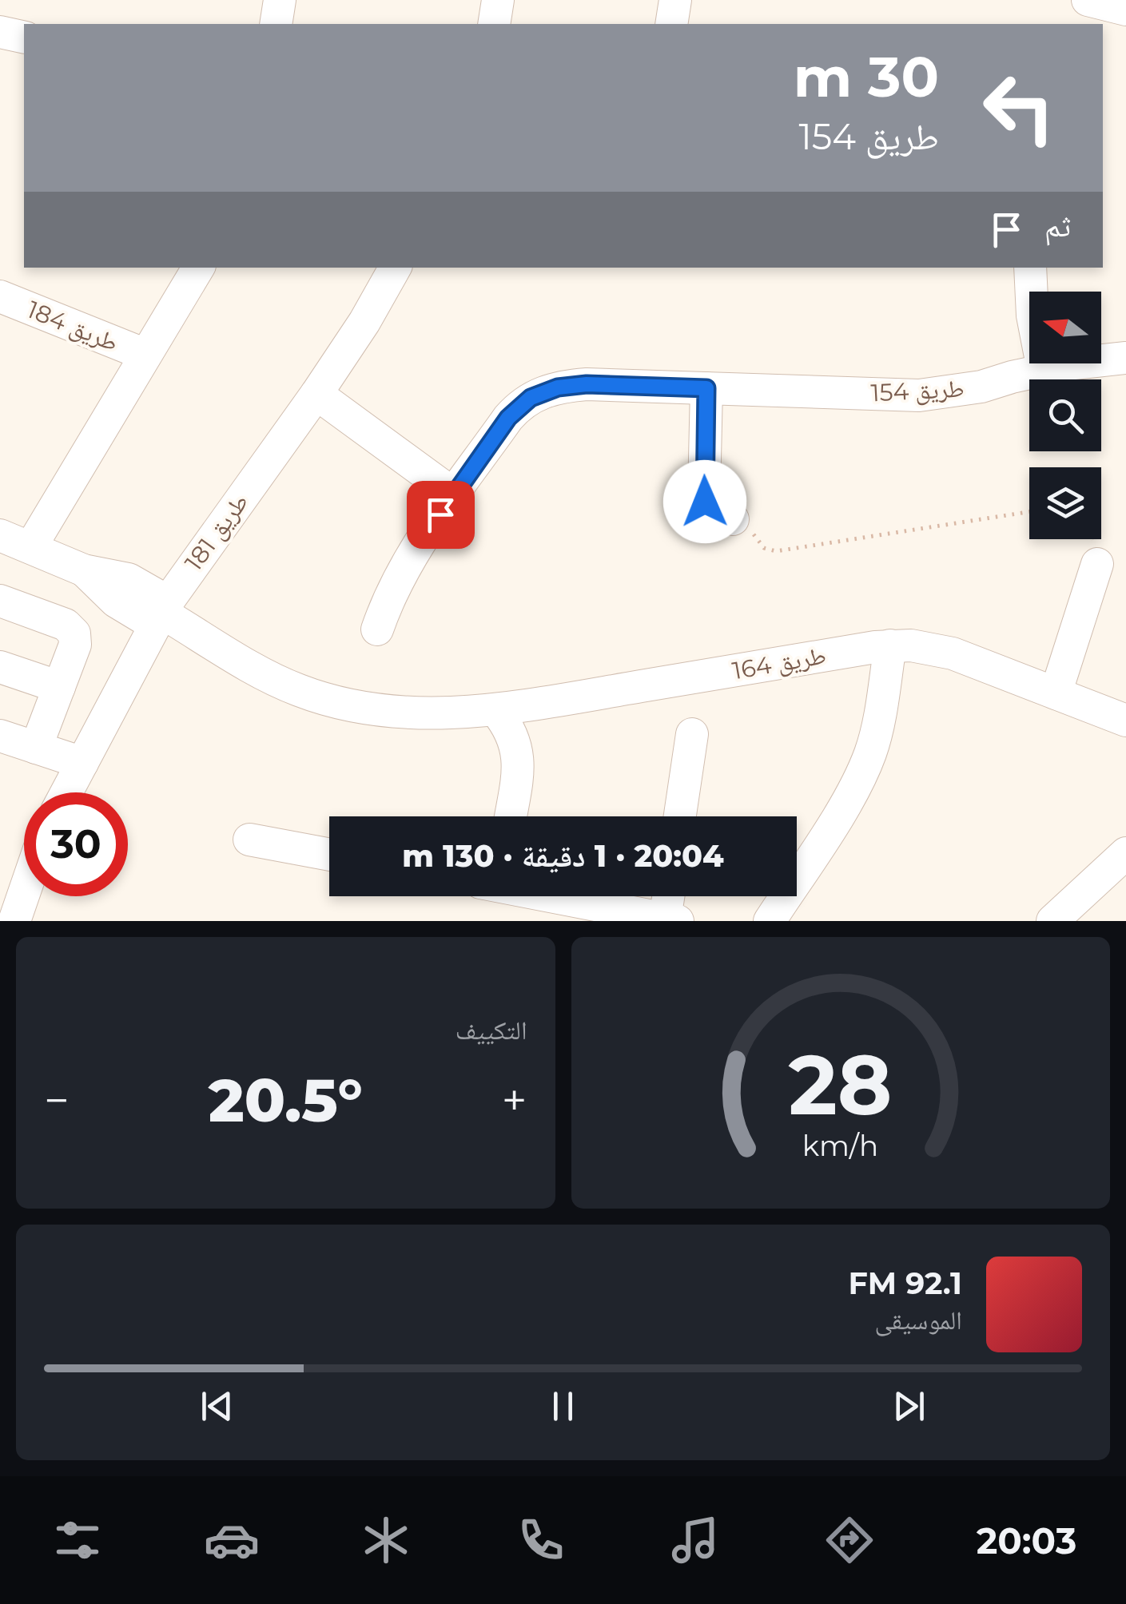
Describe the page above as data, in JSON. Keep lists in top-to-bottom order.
{
  "streets": {
    "street": [
      "طريق 184",
      "طريق 154",
      "طريق 181",
      "طريق 164"
    ]
  },
  "crossings": [
    ["طريق 181", "طريق 164"]
  ],
  "north": "left",
  "page": {
    "turn": ["30 m", "طريق 154"],
    "then": "ثم",
    "limit": "30",
    "trip": "20:04 · 1 دقيقة · 130 m",
    "tile": "التكييف",
    "heat": ["−", "20.5°", "+"],
    "song": ["92.1 FM", "الموسيقى"],
    "tabs": "20:03",
    "gauge": ["28", "km/h"]
  }
}
